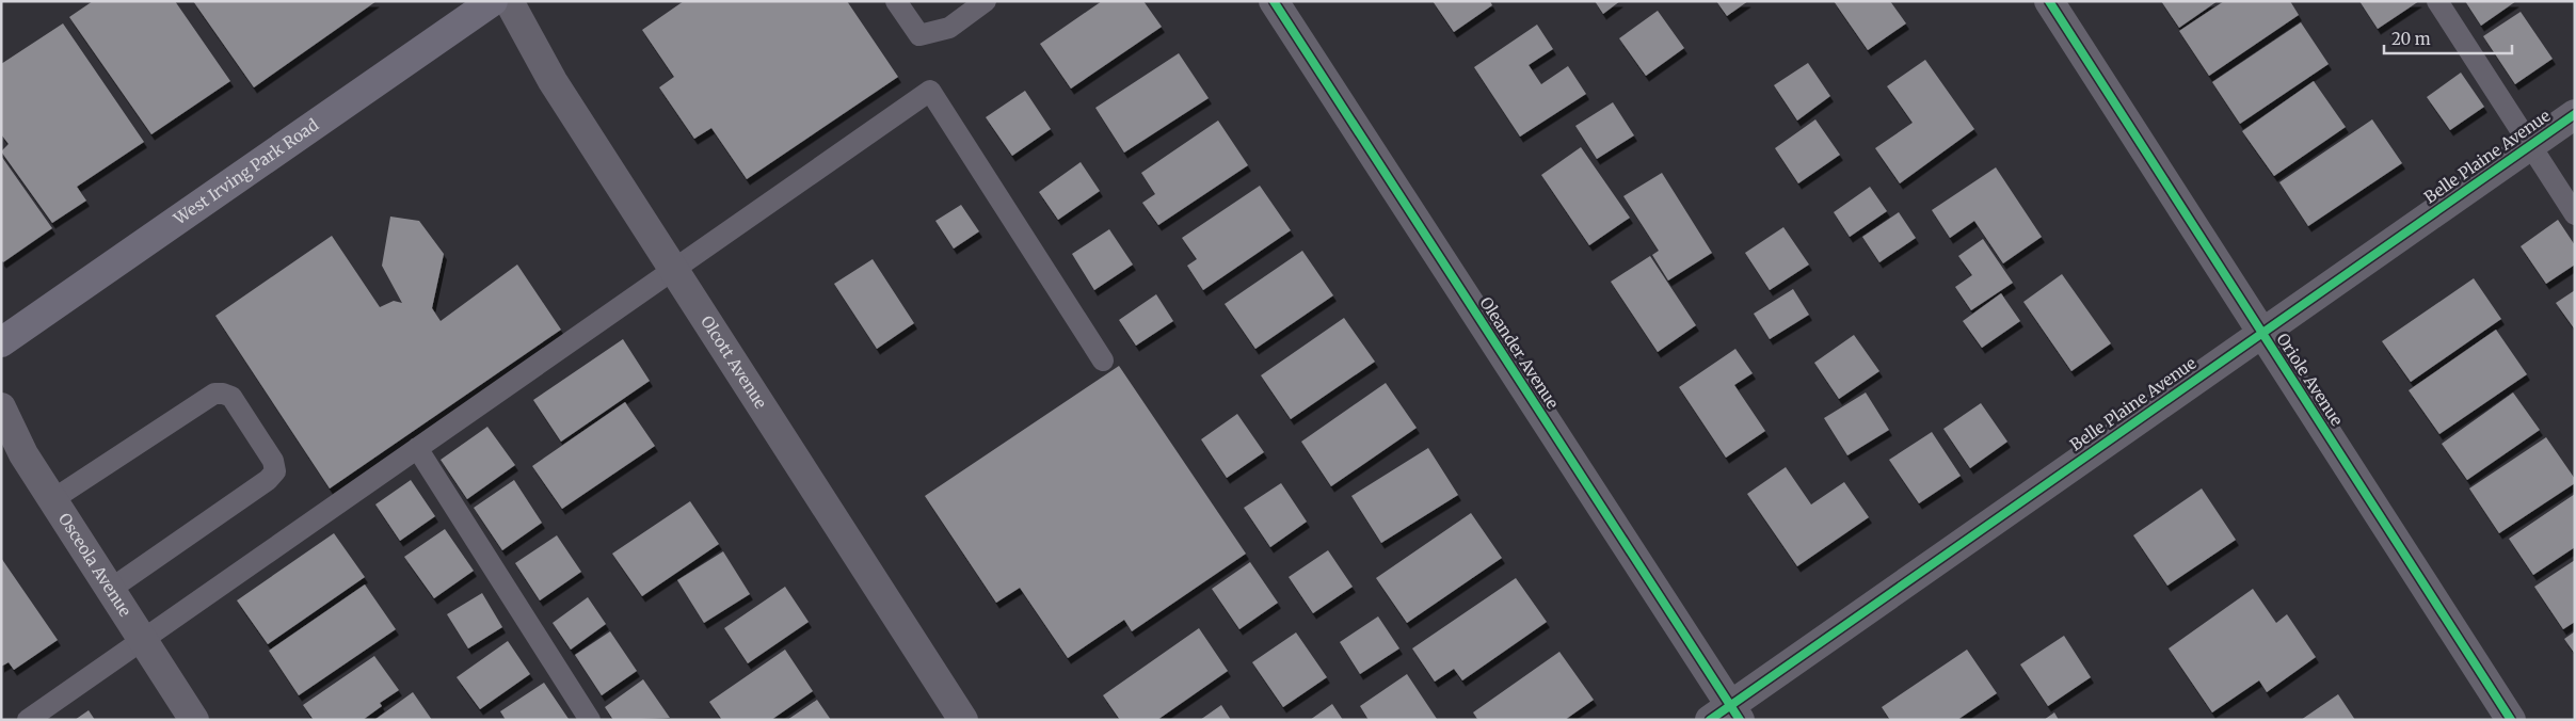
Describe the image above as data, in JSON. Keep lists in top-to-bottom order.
{
  "streets": {
    "main road": ["West Irving Park Road"],
    "street": [
      "Belle Plaine Avenue",
      "Oleander Avenue",
      "Olcott Avenue",
      "Oriole Avenue",
      "Osceola Avenue"
    ]
  },
  "crossings": [
    ["Belle Plaine Avenue", "Oleander Avenue"],
    ["Belle Plaine Avenue", "Oriole Avenue"]
  ],
  "scale_bar": "20 m"
}
